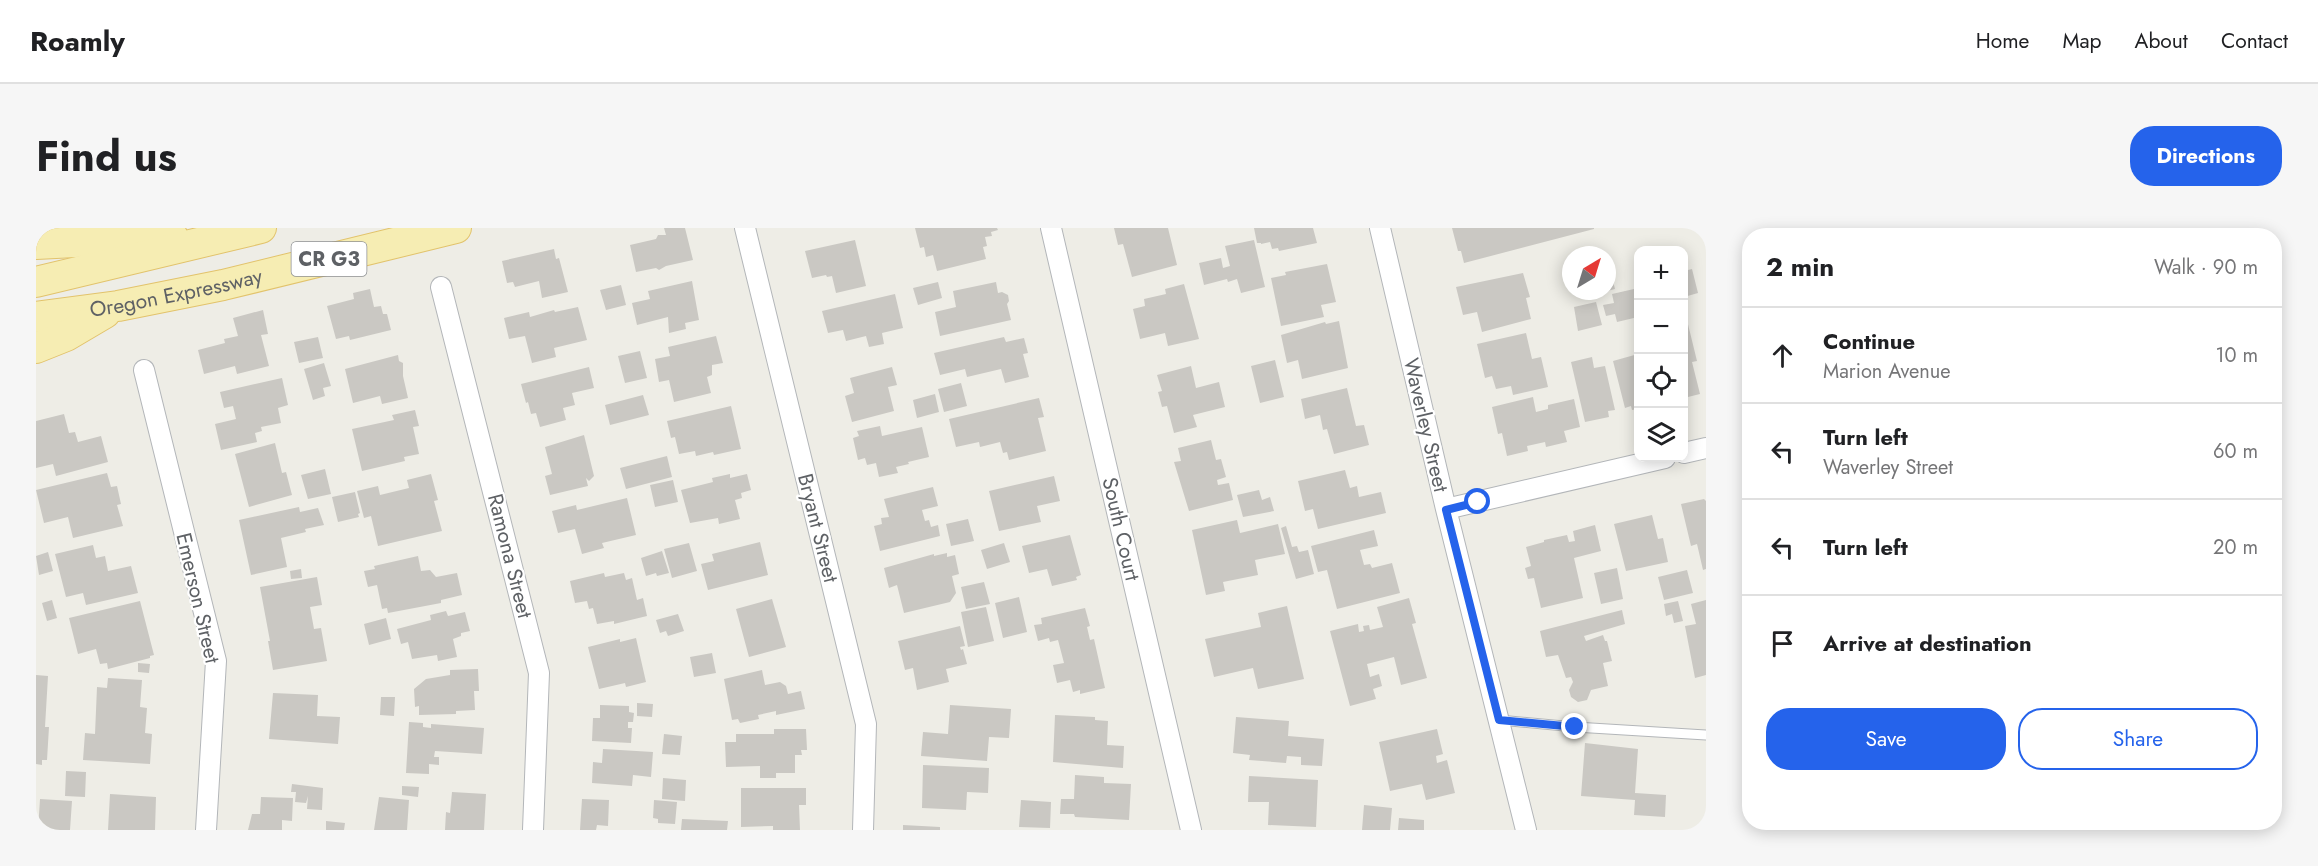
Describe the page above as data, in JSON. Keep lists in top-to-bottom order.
{
  "streets": {
    "main road": ["CR G3", "Oregon Expressway"],
    "street": [
      "Waverley Street",
      "Bryant Street",
      "South Court",
      "Ramona Street",
      "Emerson Street"
    ]
  },
  "north": "top right",
  "page": {
    "header": "Roamly",
    "nav": [
      "Home",
      "Map",
      "About",
      "Contact"
    ],
    "title": "Find us",
    "buttons": [
      "Directions",
      ["Save", "Share"]
    ],
    "heading": ["2 min", "Walk · 90 m"],
    "map_buttons": ["+", "−"],
    "list": [
      ["Continue", "Marion Avenue", "10 m"],
      ["Turn left", "Waverley Street", "60 m"],
      ["Turn left", "20 m"],
      "Arrive at destination"
    ]
  }
}
